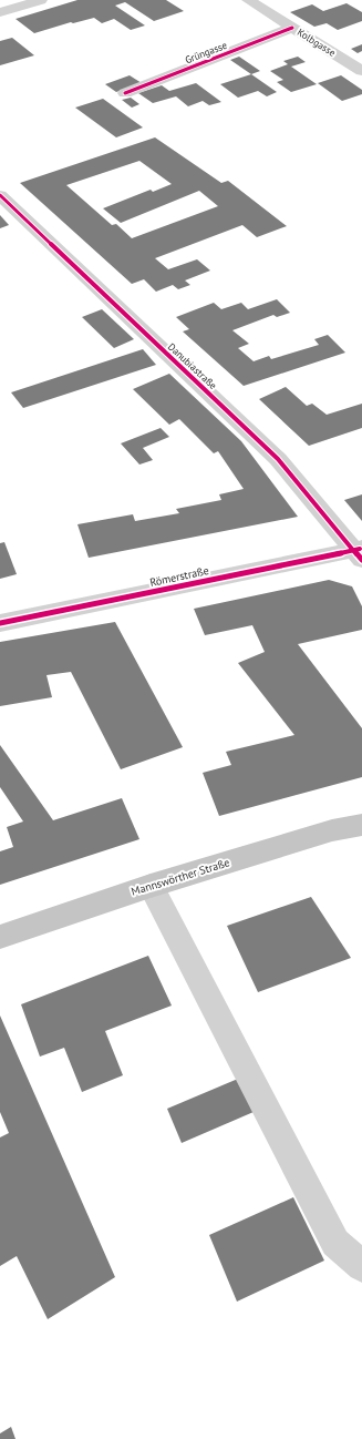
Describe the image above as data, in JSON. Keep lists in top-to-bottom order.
{
  "streets": {
    "main road": ["Mannswörther Straße"],
    "street": [
      "Kolbgasse",
      "Grüngasse",
      "Danubiastraße",
      "Römerstraße"
    ]
  },
  "crossings": [
    ["Kolbgasse", "Grüngasse"],
    ["Danubiastraße", "Römerstraße"]
  ]
}
